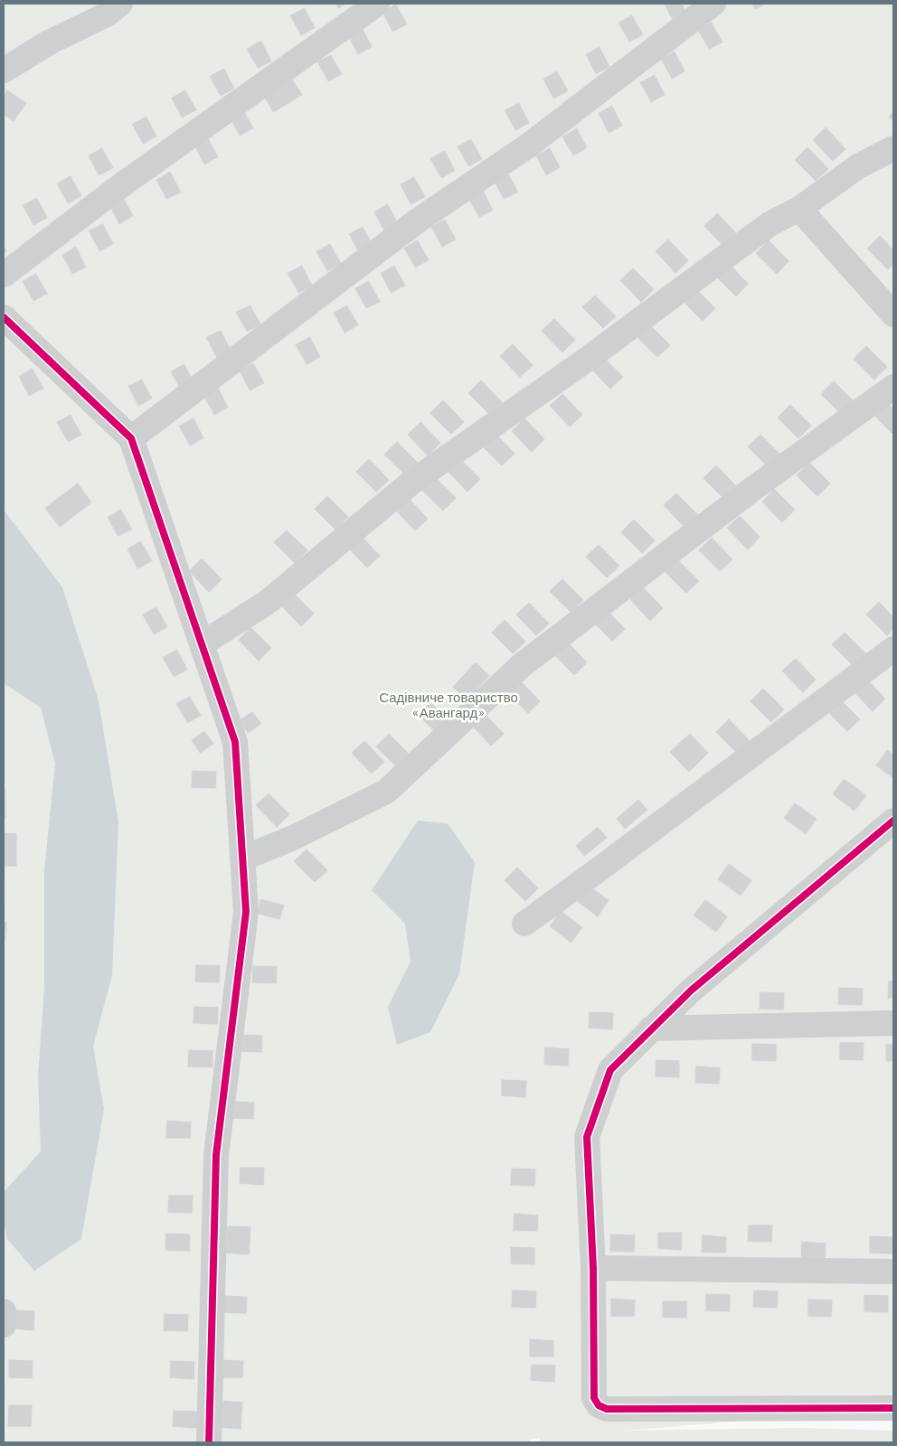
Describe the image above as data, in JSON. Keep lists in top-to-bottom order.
{
  "parks": ["Садівниче товариство «Авангард»"]
}
